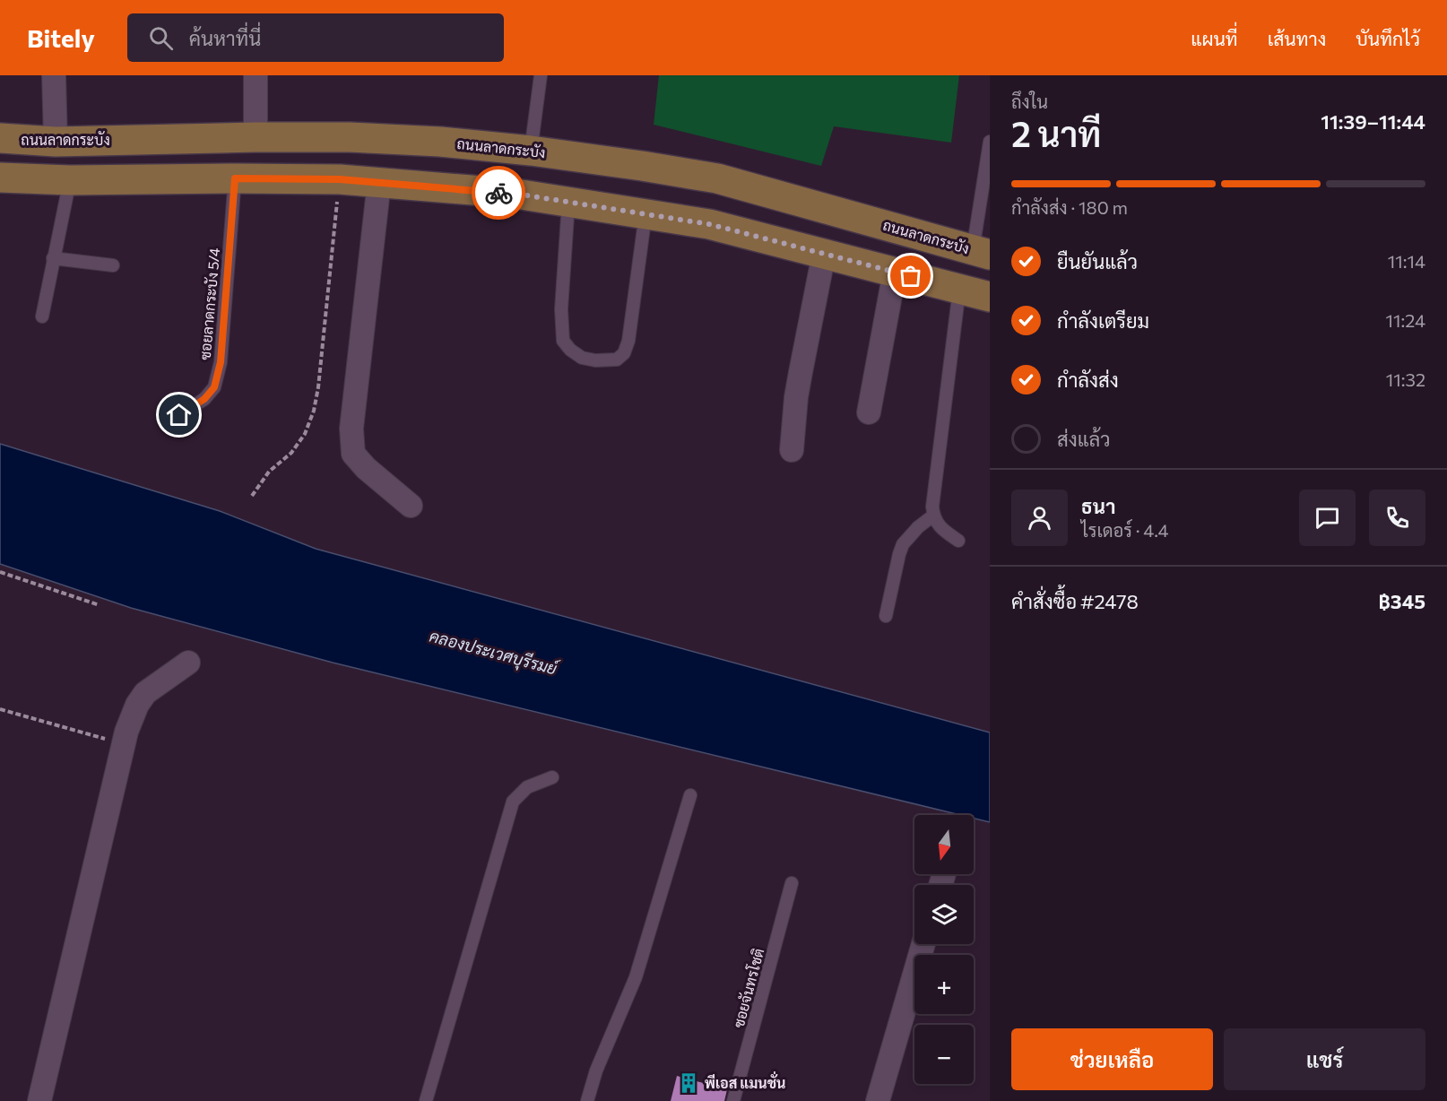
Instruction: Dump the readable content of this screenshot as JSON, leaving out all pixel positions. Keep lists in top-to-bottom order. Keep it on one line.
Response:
{"streets":{"main road":["ถนนลาดกระบัง"],"lane":["ซอยลาดกระบัง 5/4","ซอยจันทรโชติ"]},"water":["คลองประเวศบุรีรมย์"],"places":{"building":["พีเอส แมนชั่น"]},"north":"bottom","page":{"header":"Bitely","search":"ค้นหาที่นี่","nav":["แผนที่","เส้นทาง","บันทึกไว้"],"heading":["2 นาที","ถึงใน","11:39–11:44"],"panel":["ธนา","ไรเดอร์ · 4.4","คำสั่งซื้อ #2478","฿345"],"bar":"กำลังส่ง · 180 m","list":[["ยืนยันแล้ว","11:14"],["กำลังเตรียม","11:24"],["กำลังส่ง","11:32"],"ส่งแล้ว"],"map_buttons":["+","−"],"buttons":["ช่วยเหลือ","แชร์"]}}
